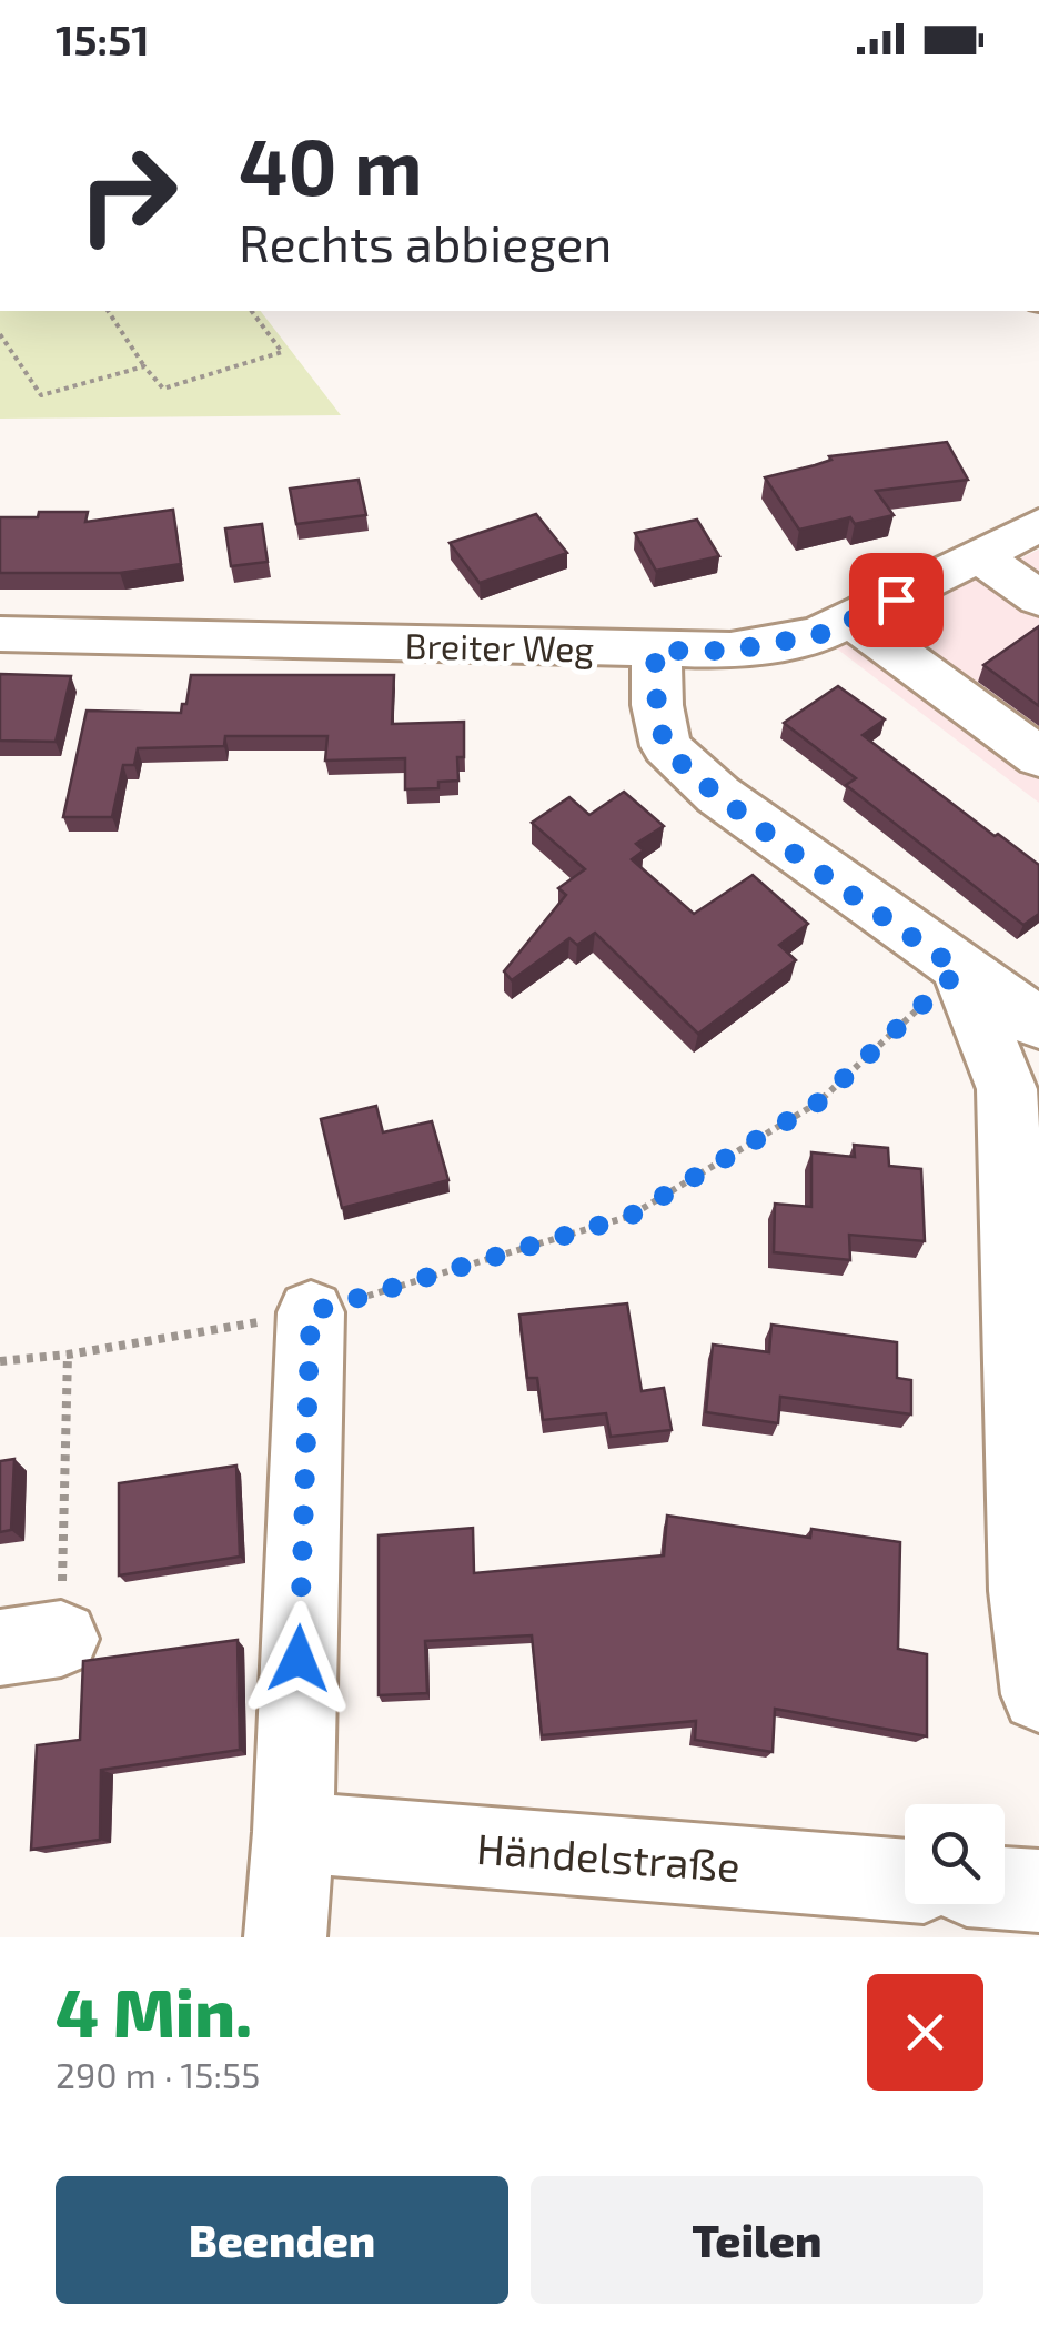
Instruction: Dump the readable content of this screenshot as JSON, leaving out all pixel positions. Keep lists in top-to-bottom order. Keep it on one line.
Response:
{"streets":{"street":["Breiter Weg","Händelstraße"]},"page":{"status":"15:51","turn":["40 m","Rechts abbiegen"],"heading":["4 Min.","290 m · 15:55"],"buttons":["Beenden","Teilen"]}}
